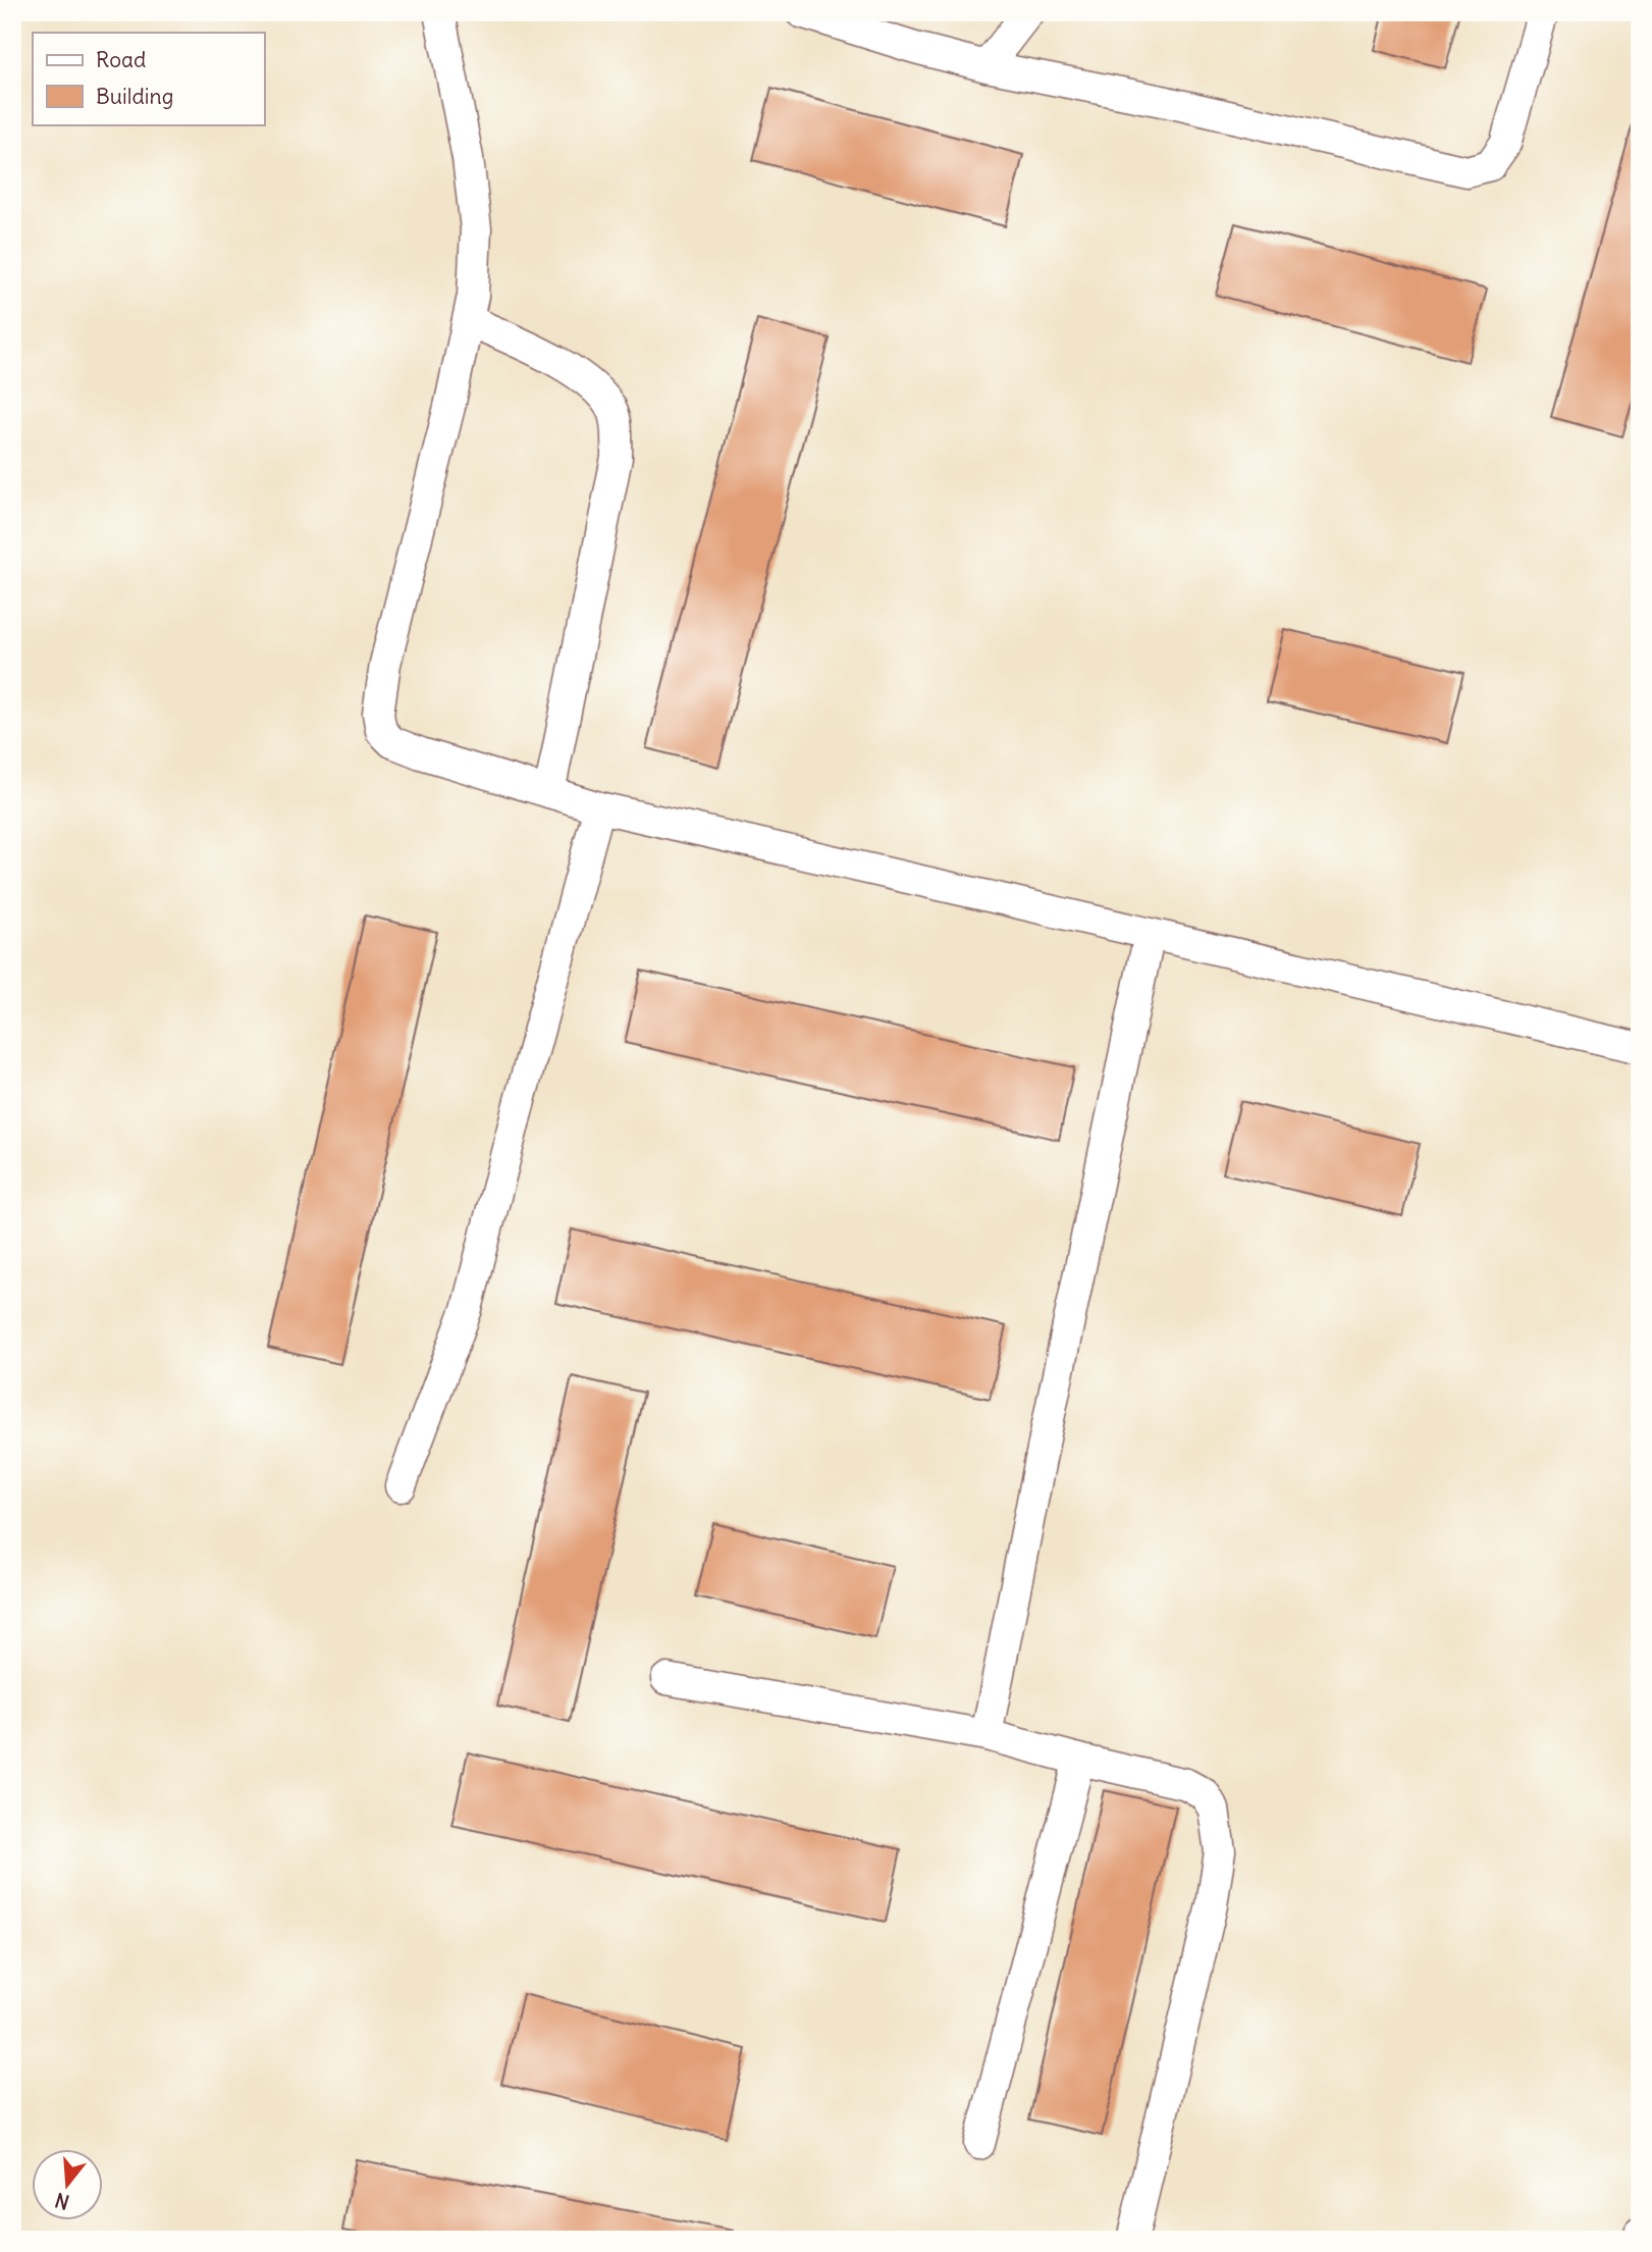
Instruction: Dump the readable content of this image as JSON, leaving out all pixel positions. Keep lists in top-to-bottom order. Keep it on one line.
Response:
{"legend":["Road","Building"],"north":"bottom"}
